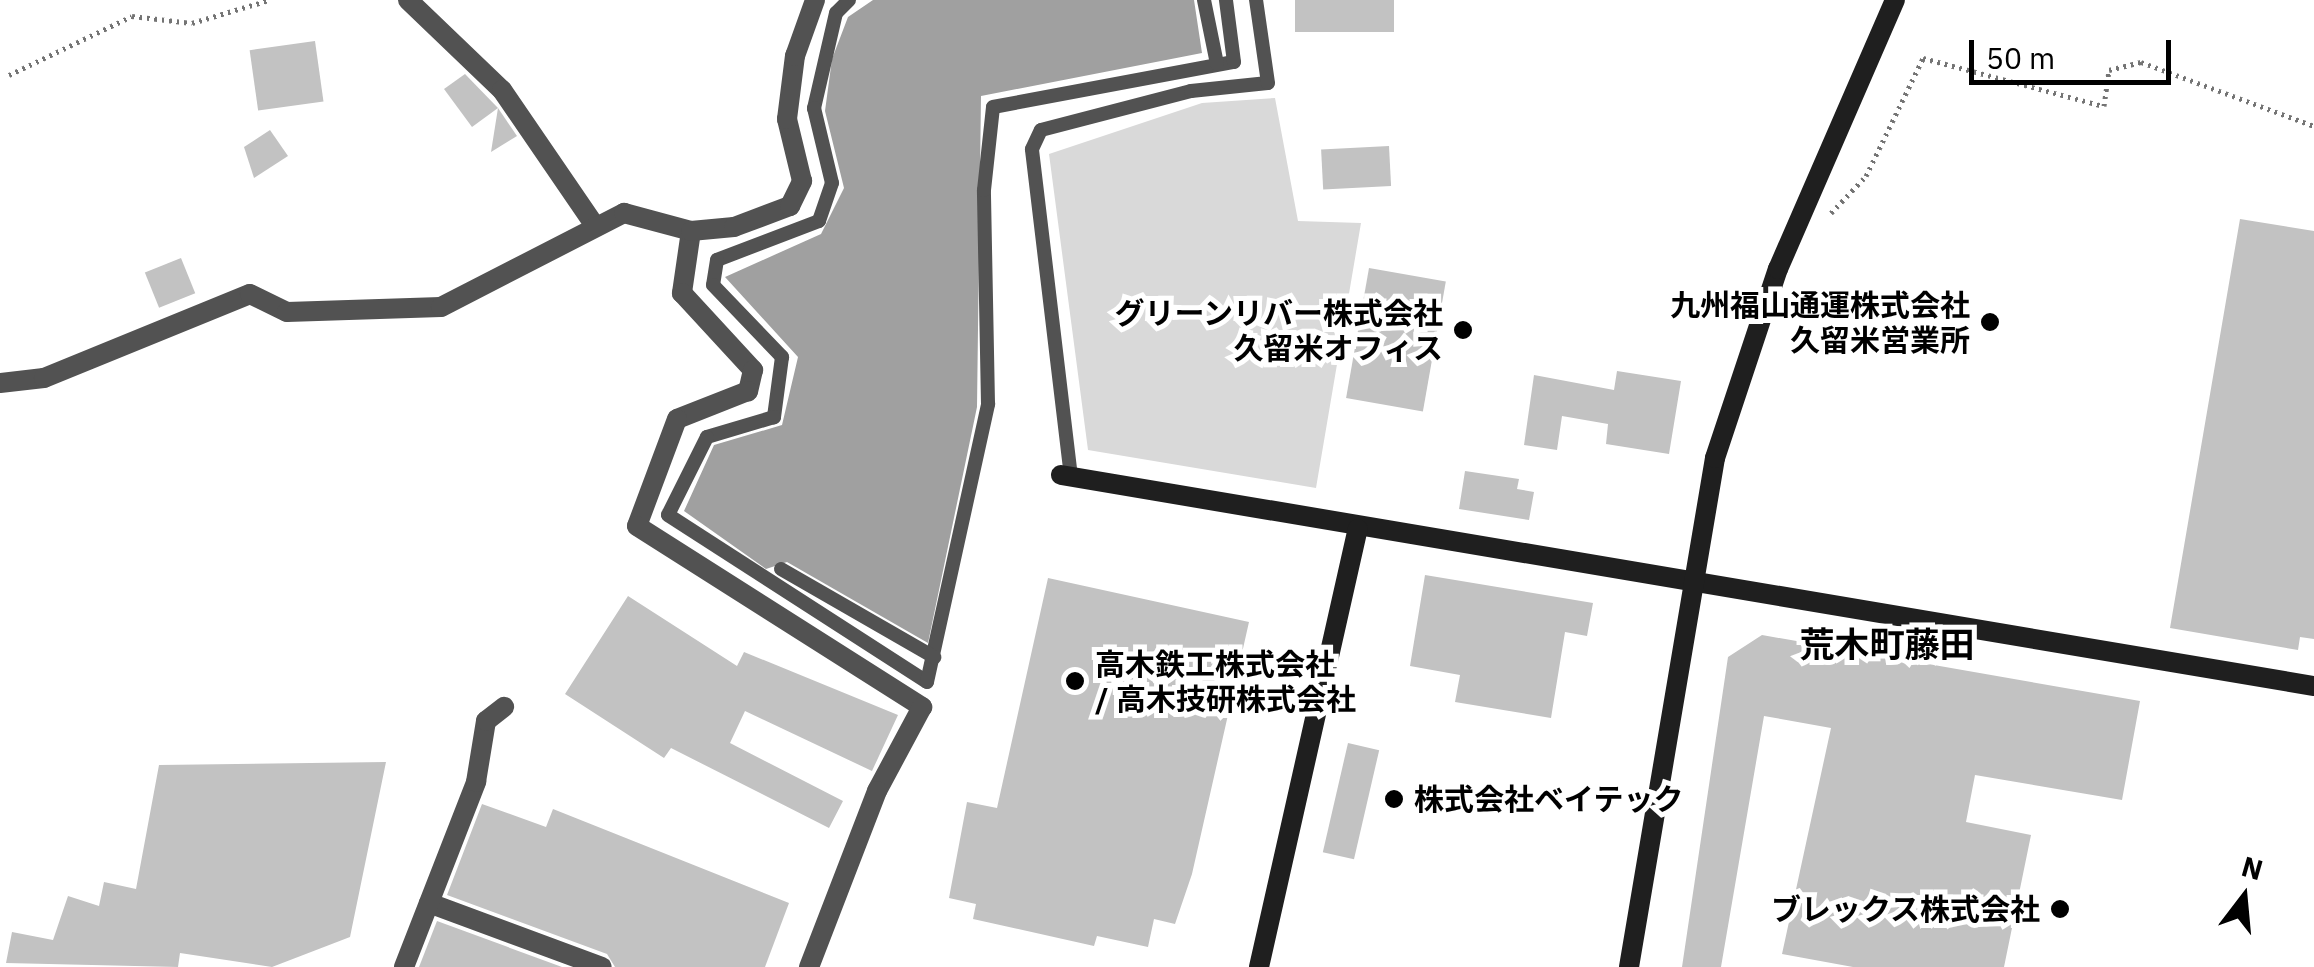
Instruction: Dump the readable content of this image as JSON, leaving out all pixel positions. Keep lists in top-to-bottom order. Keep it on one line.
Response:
{"districts":["荒木町藤田"],"places":["九州福山通運株式会社 久留米営業所","グリーンリバー株式会社 久留米オフィス","高木鉄工株式会社 / 高木技研株式会社","株式会社ベイテック","ブレックス株式会社"],"scale_bar":"50 m","north":"top"}
